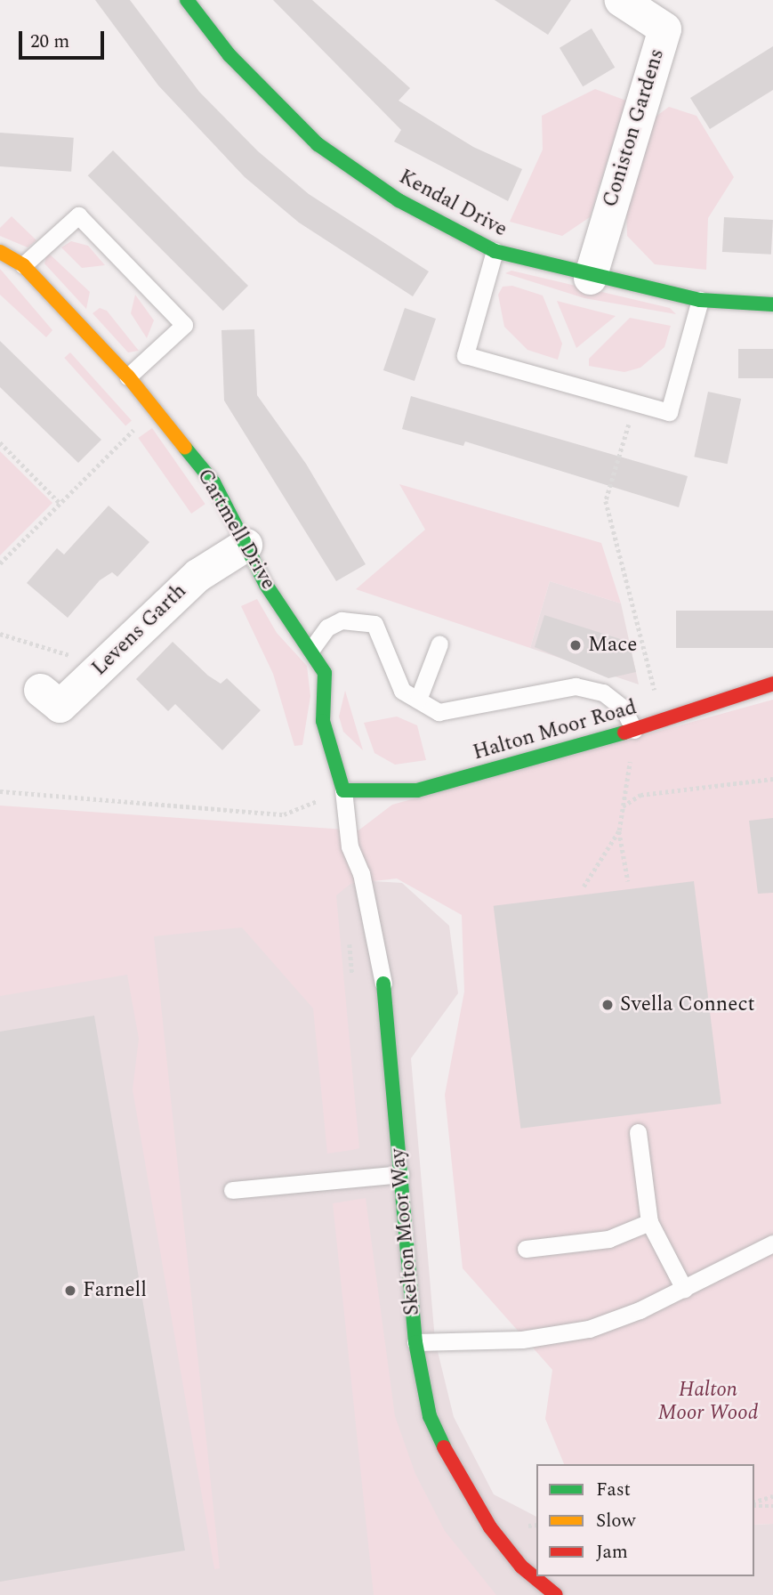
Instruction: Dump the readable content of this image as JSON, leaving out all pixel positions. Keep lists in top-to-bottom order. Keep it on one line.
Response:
{"streets":{"street":["Coniston Gardens","Kendal Drive","Cartmell Drive","Levens Garth","Halton Moor Road","Skelton Moor Way"]},"crossings":[["Coniston Gardens","Kendal Drive"],["Cartmell Drive","Levens Garth"],["Cartmell Drive","Halton Moor Road"],["Cartmell Drive","Skelton Moor Way"]],"parks":["Halton Moor Wood"],"places":["Mace","Svella Connect","Farnell"],"legend":["Fast","Slow","Jam"],"scale_bar":"20 m"}
